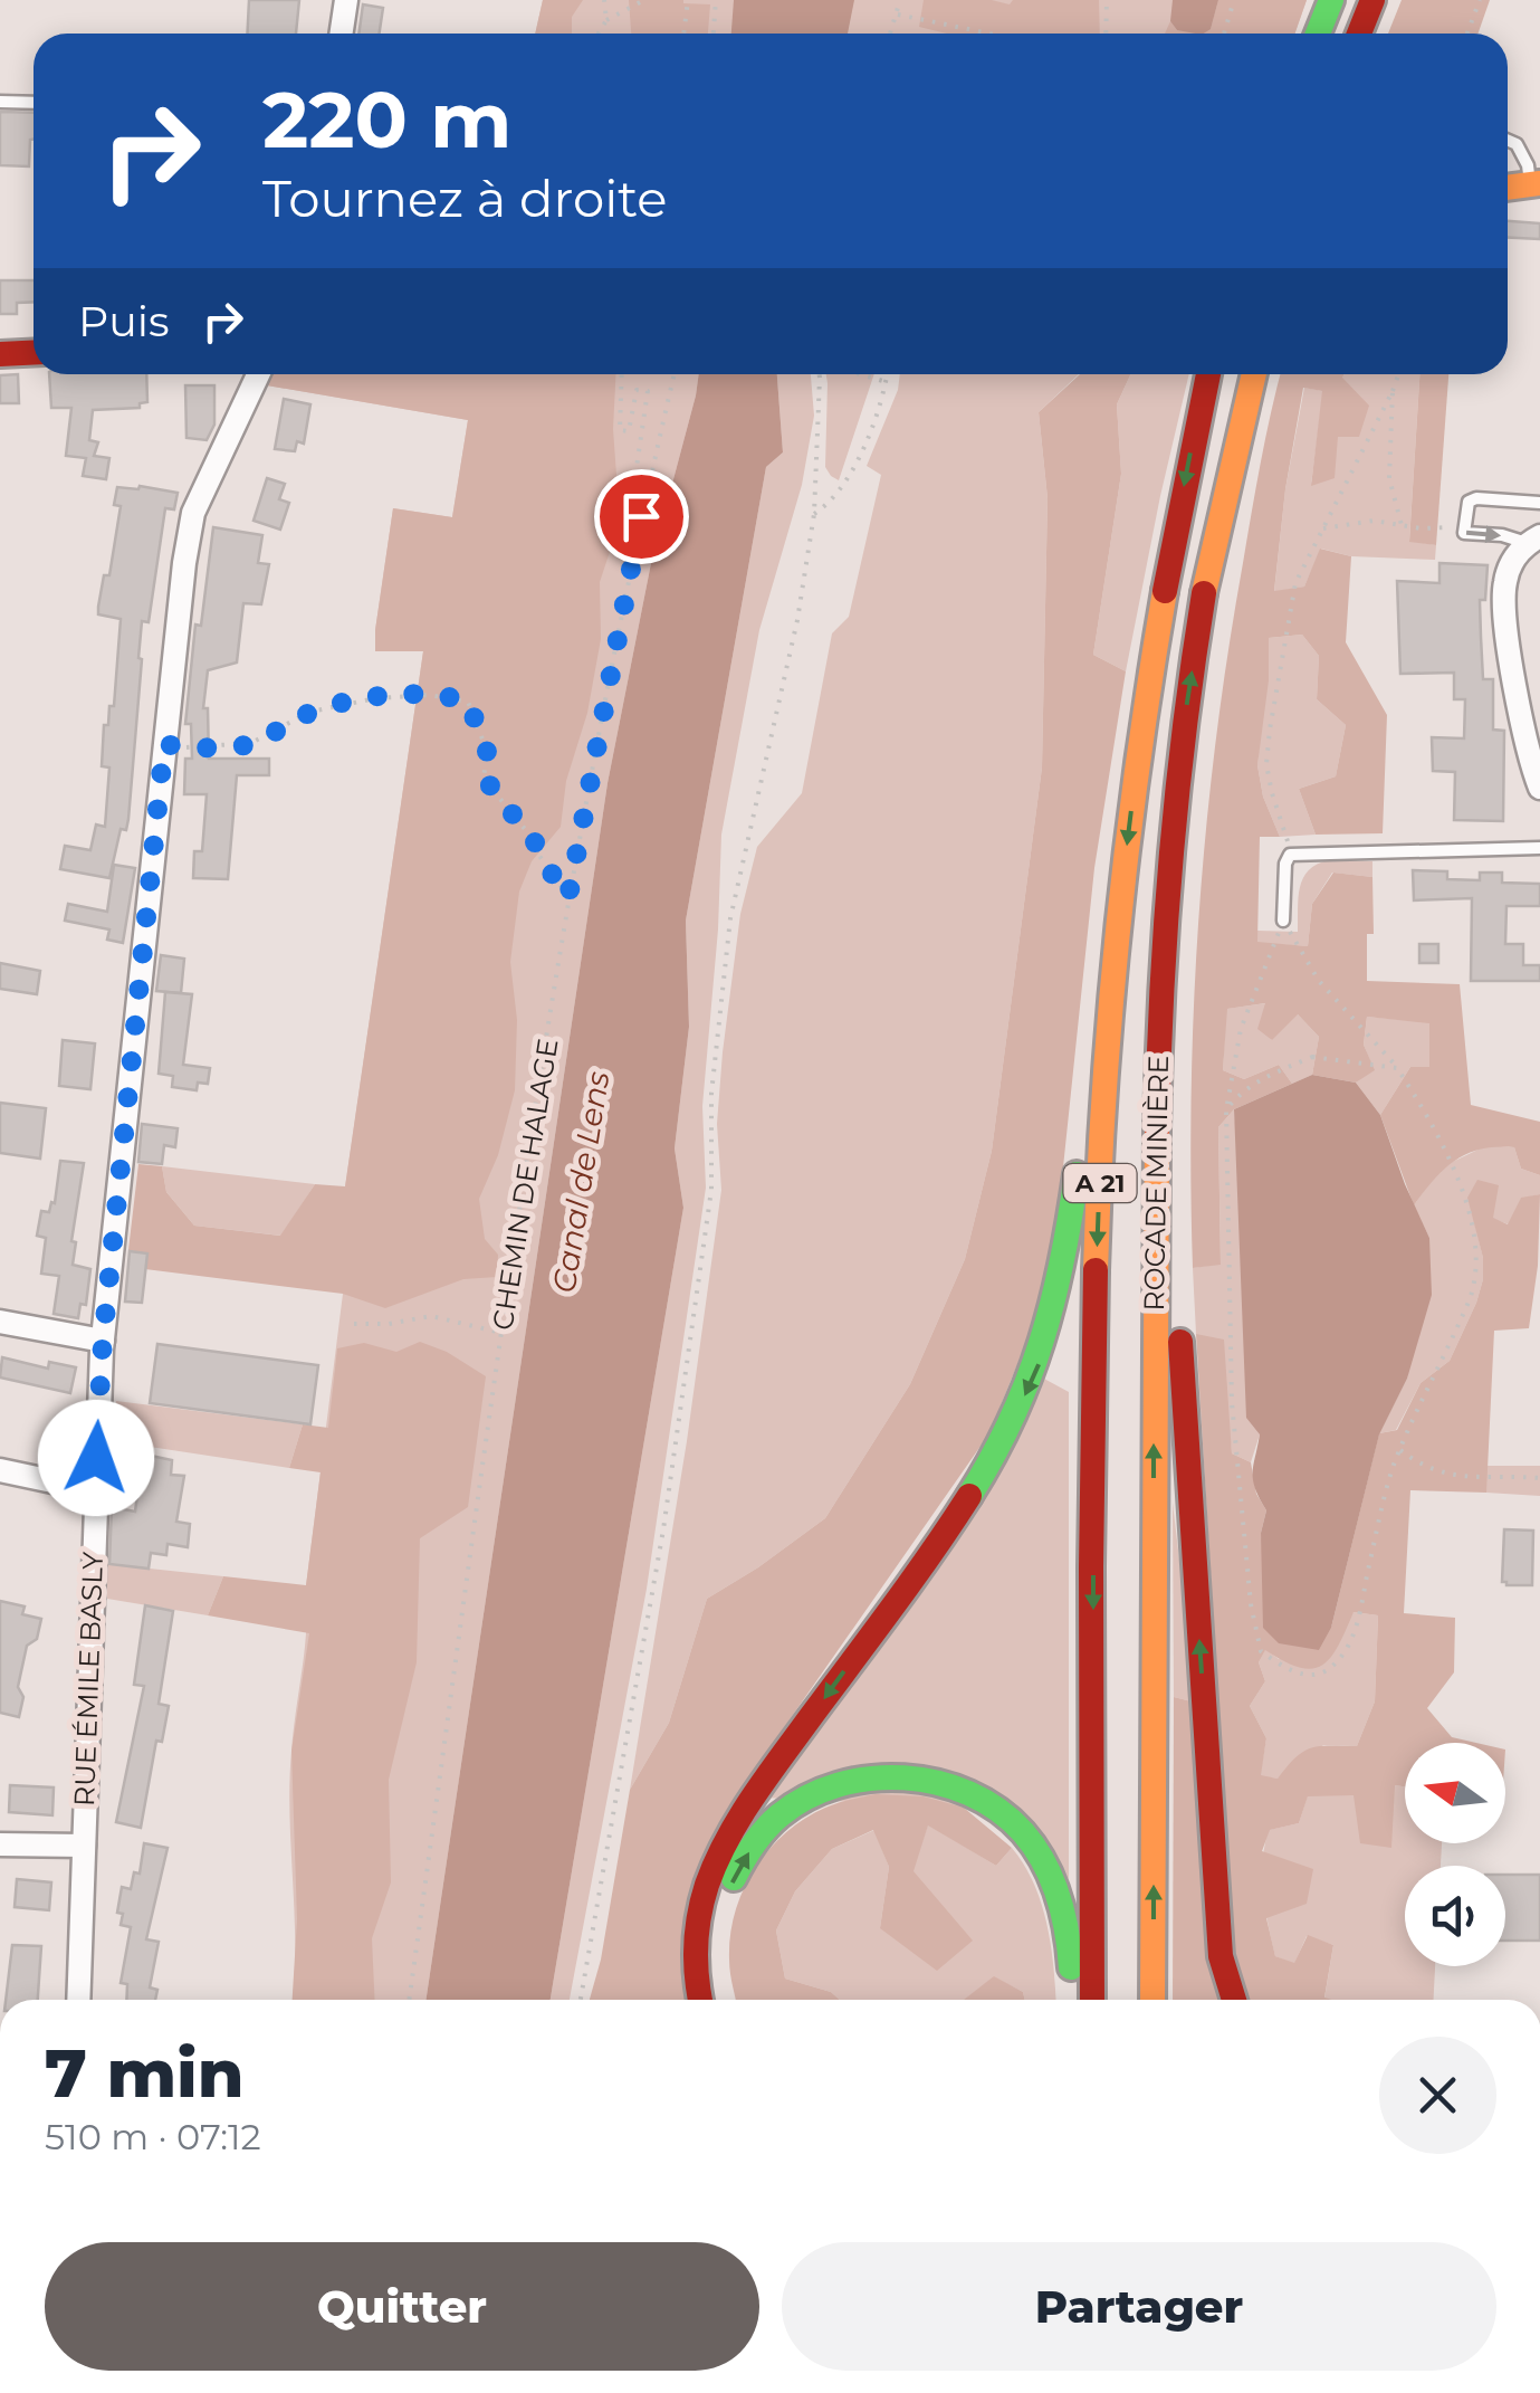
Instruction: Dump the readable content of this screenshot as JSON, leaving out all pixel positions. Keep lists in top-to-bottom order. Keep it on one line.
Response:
{"streets":{"main road":["A 21","ROCADE MINIÈRE"],"street":["RUE ÉMILE BASLY"],"path":["CHEMIN DE HALAGE"]},"water":["Canal de Lens"],"north":"left","page":{"turn":["220 m","Tournez à droite"],"then":"Puis","heading":["7 min","510 m · 07:12"],"buttons":["Quitter","Partager"]}}
